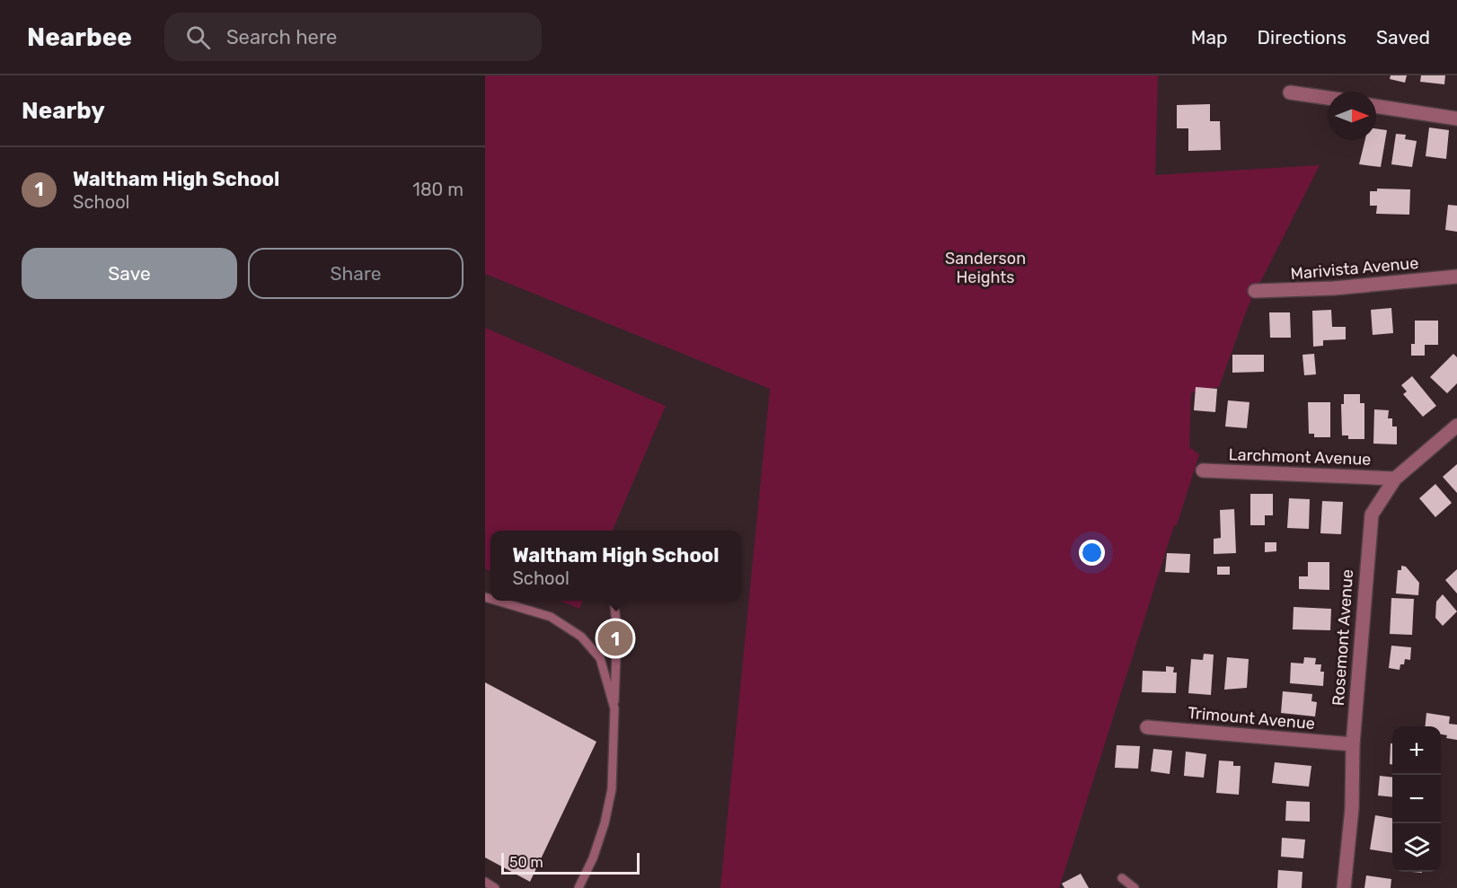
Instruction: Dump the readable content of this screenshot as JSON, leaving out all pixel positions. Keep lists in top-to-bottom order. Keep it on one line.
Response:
{"streets":{"street":["Marivista Avenue","Larchmont Avenue","Rosemont Avenue","Trimount Avenue"]},"crossings":[["Larchmont Avenue","Rosemont Avenue"],["Rosemont Avenue","Trimount Avenue"]],"parks":["Sanderson Heights"],"scale_bar":"50 m","north":"right","page":{"header":"Nearbee","search":"Search here","nav":["Map","Directions","Saved"],"heading":"Nearby","list":[{"mark":"1","name":"Waltham High School","note":"School","value":"180 m"}],"buttons":["Save","Share"],"popup":["Waltham High School","School"],"pins":"1","map_buttons":["+","−"],"scale":"50 m"}}
